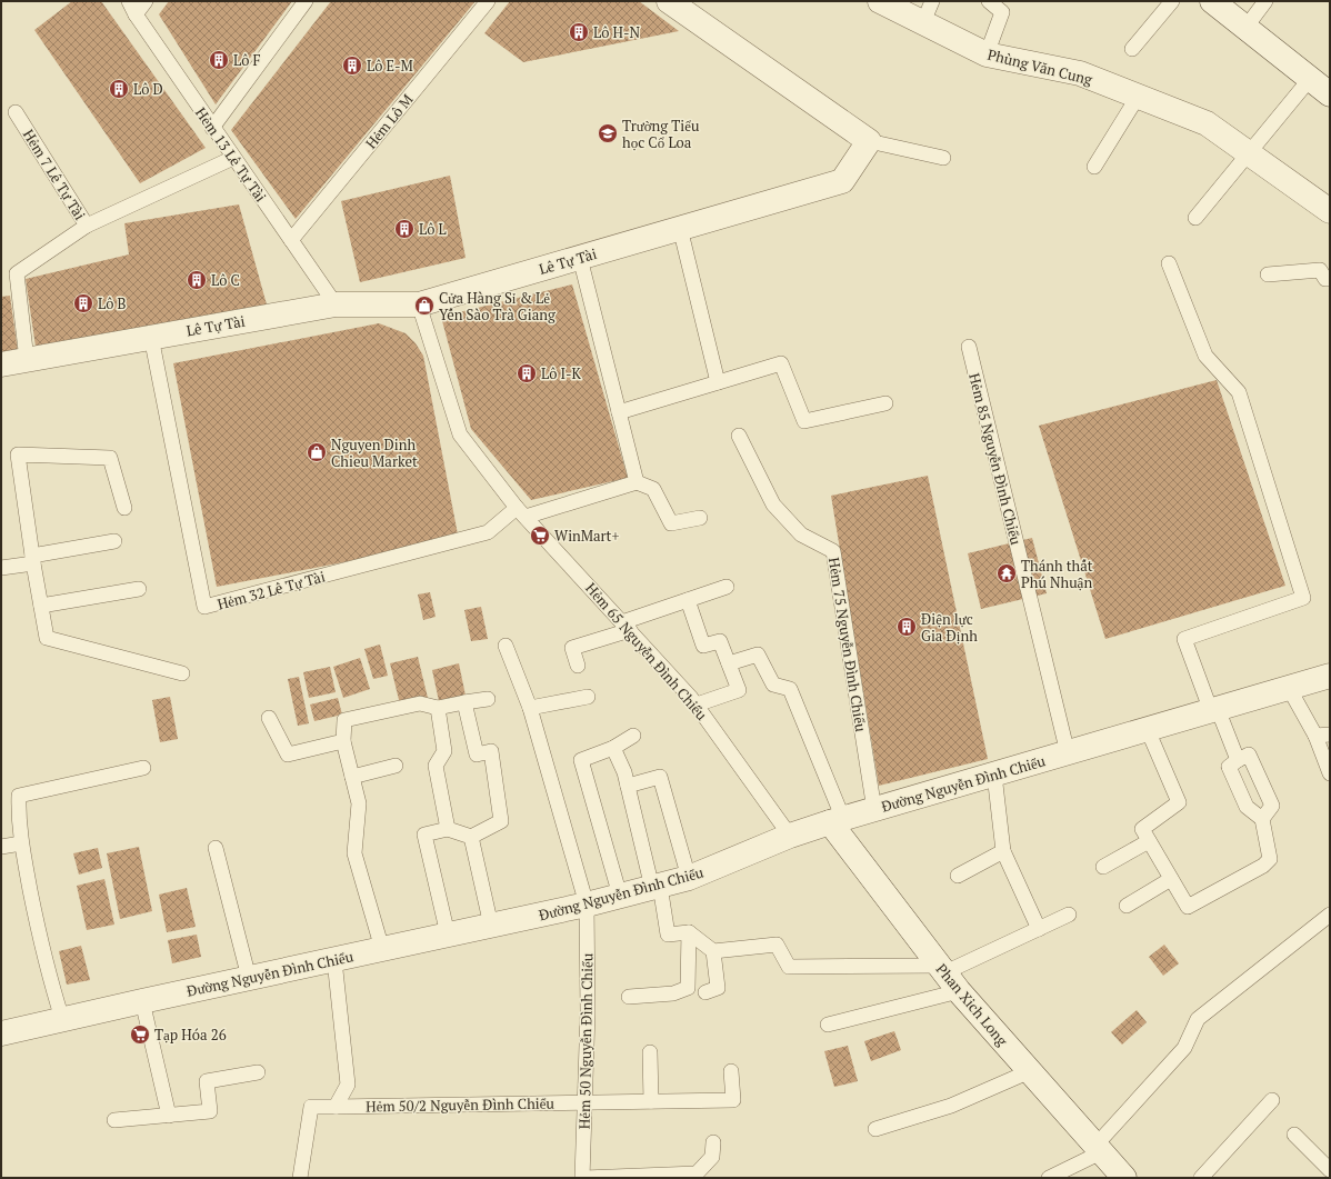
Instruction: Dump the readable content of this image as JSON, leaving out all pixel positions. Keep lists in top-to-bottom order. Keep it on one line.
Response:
{"streets":{"street":["Phùng Văn Cung","Lê Tự Tài","Đường Nguyễn Đình Chiểu","Phan Xich Long"],"lane":["Hẻm Lô M","Hẻm 13 Lê Tự Tài","Hẻm 7 Lê Tự Tài","Hẻm 85 Nguyễn Đình Chiểu","Hẻm 32 Lê Tự Tài","Hẻm 75 Nguyễn Đình Chiểu","Hẻm 65 Nguyễn Đình Chiểu","Hẻm 50 Nguyễn Đình Chiểu","Hẻm 50/2 Nguyễn Đình Chiểu"]},"crossings":[["Hẻm Lô M","Hẻm 13 Lê Tự Tài"],["Hẻm 13 Lê Tự Tài","Lê Tự Tài"],["Hẻm 7 Lê Tự Tài","Lê Tự Tài"],["Lê Tự Tài","Hẻm 32 Lê Tự Tài"],["Lê Tự Tài","Hẻm 65 Nguyễn Đình Chiểu"],["Hẻm 85 Nguyễn Đình Chiểu","Đường Nguyễn Đình Chiểu"],["Hẻm 32 Lê Tự Tài","Hẻm 65 Nguyễn Đình Chiểu"],["Hẻm 75 Nguyễn Đình Chiểu","Đường Nguyễn Đình Chiểu"],["Hẻm 65 Nguyễn Đình Chiểu","Đường Nguyễn Đình Chiểu"],["Đường Nguyễn Đình Chiểu","Phan Xich Long"],["Đường Nguyễn Đình Chiểu","Hẻm 50 Nguyễn Đình Chiểu"],["Hẻm 50 Nguyễn Đình Chiểu","Hẻm 50/2 Nguyễn Đình Chiểu"]],"places":{"building":["Lô H-N","Lô F","Lô E-M","Lô D","Lô L","Lô C","Lô B","Lô I-K","Điện lực Gia Định"],"school or university":["Trường Tiểu học Cổ Loa"],"shop":["Cửa Hàng Sỉ & Lẻ Yến Sào Trà Giang","Nguyen Dinh Chieu Market"],"supermarket":["WinMart+","Tạp Hóa 26"],"temple":["Thánh thất Phú Nhuận"]}}
